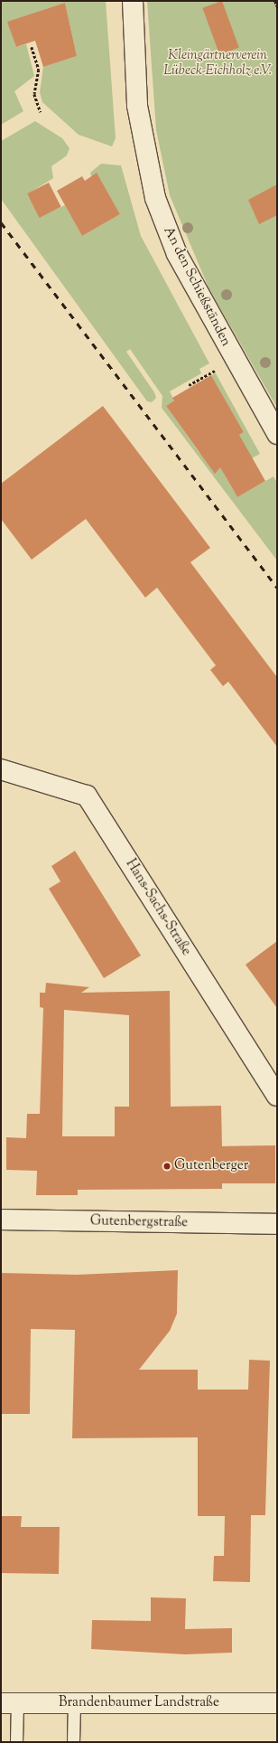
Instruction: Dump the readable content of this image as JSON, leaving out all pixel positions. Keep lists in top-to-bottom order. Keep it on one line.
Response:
{"streets":{"street":["An den Schießständen","Hans-Sachs-Straße","Gutenbergstraße","Brandenbaumer Landstraße"]},"parks":["Kleingärtnerverein Lübeck-Eichholz e.V."],"places":["Gutenberger"]}
